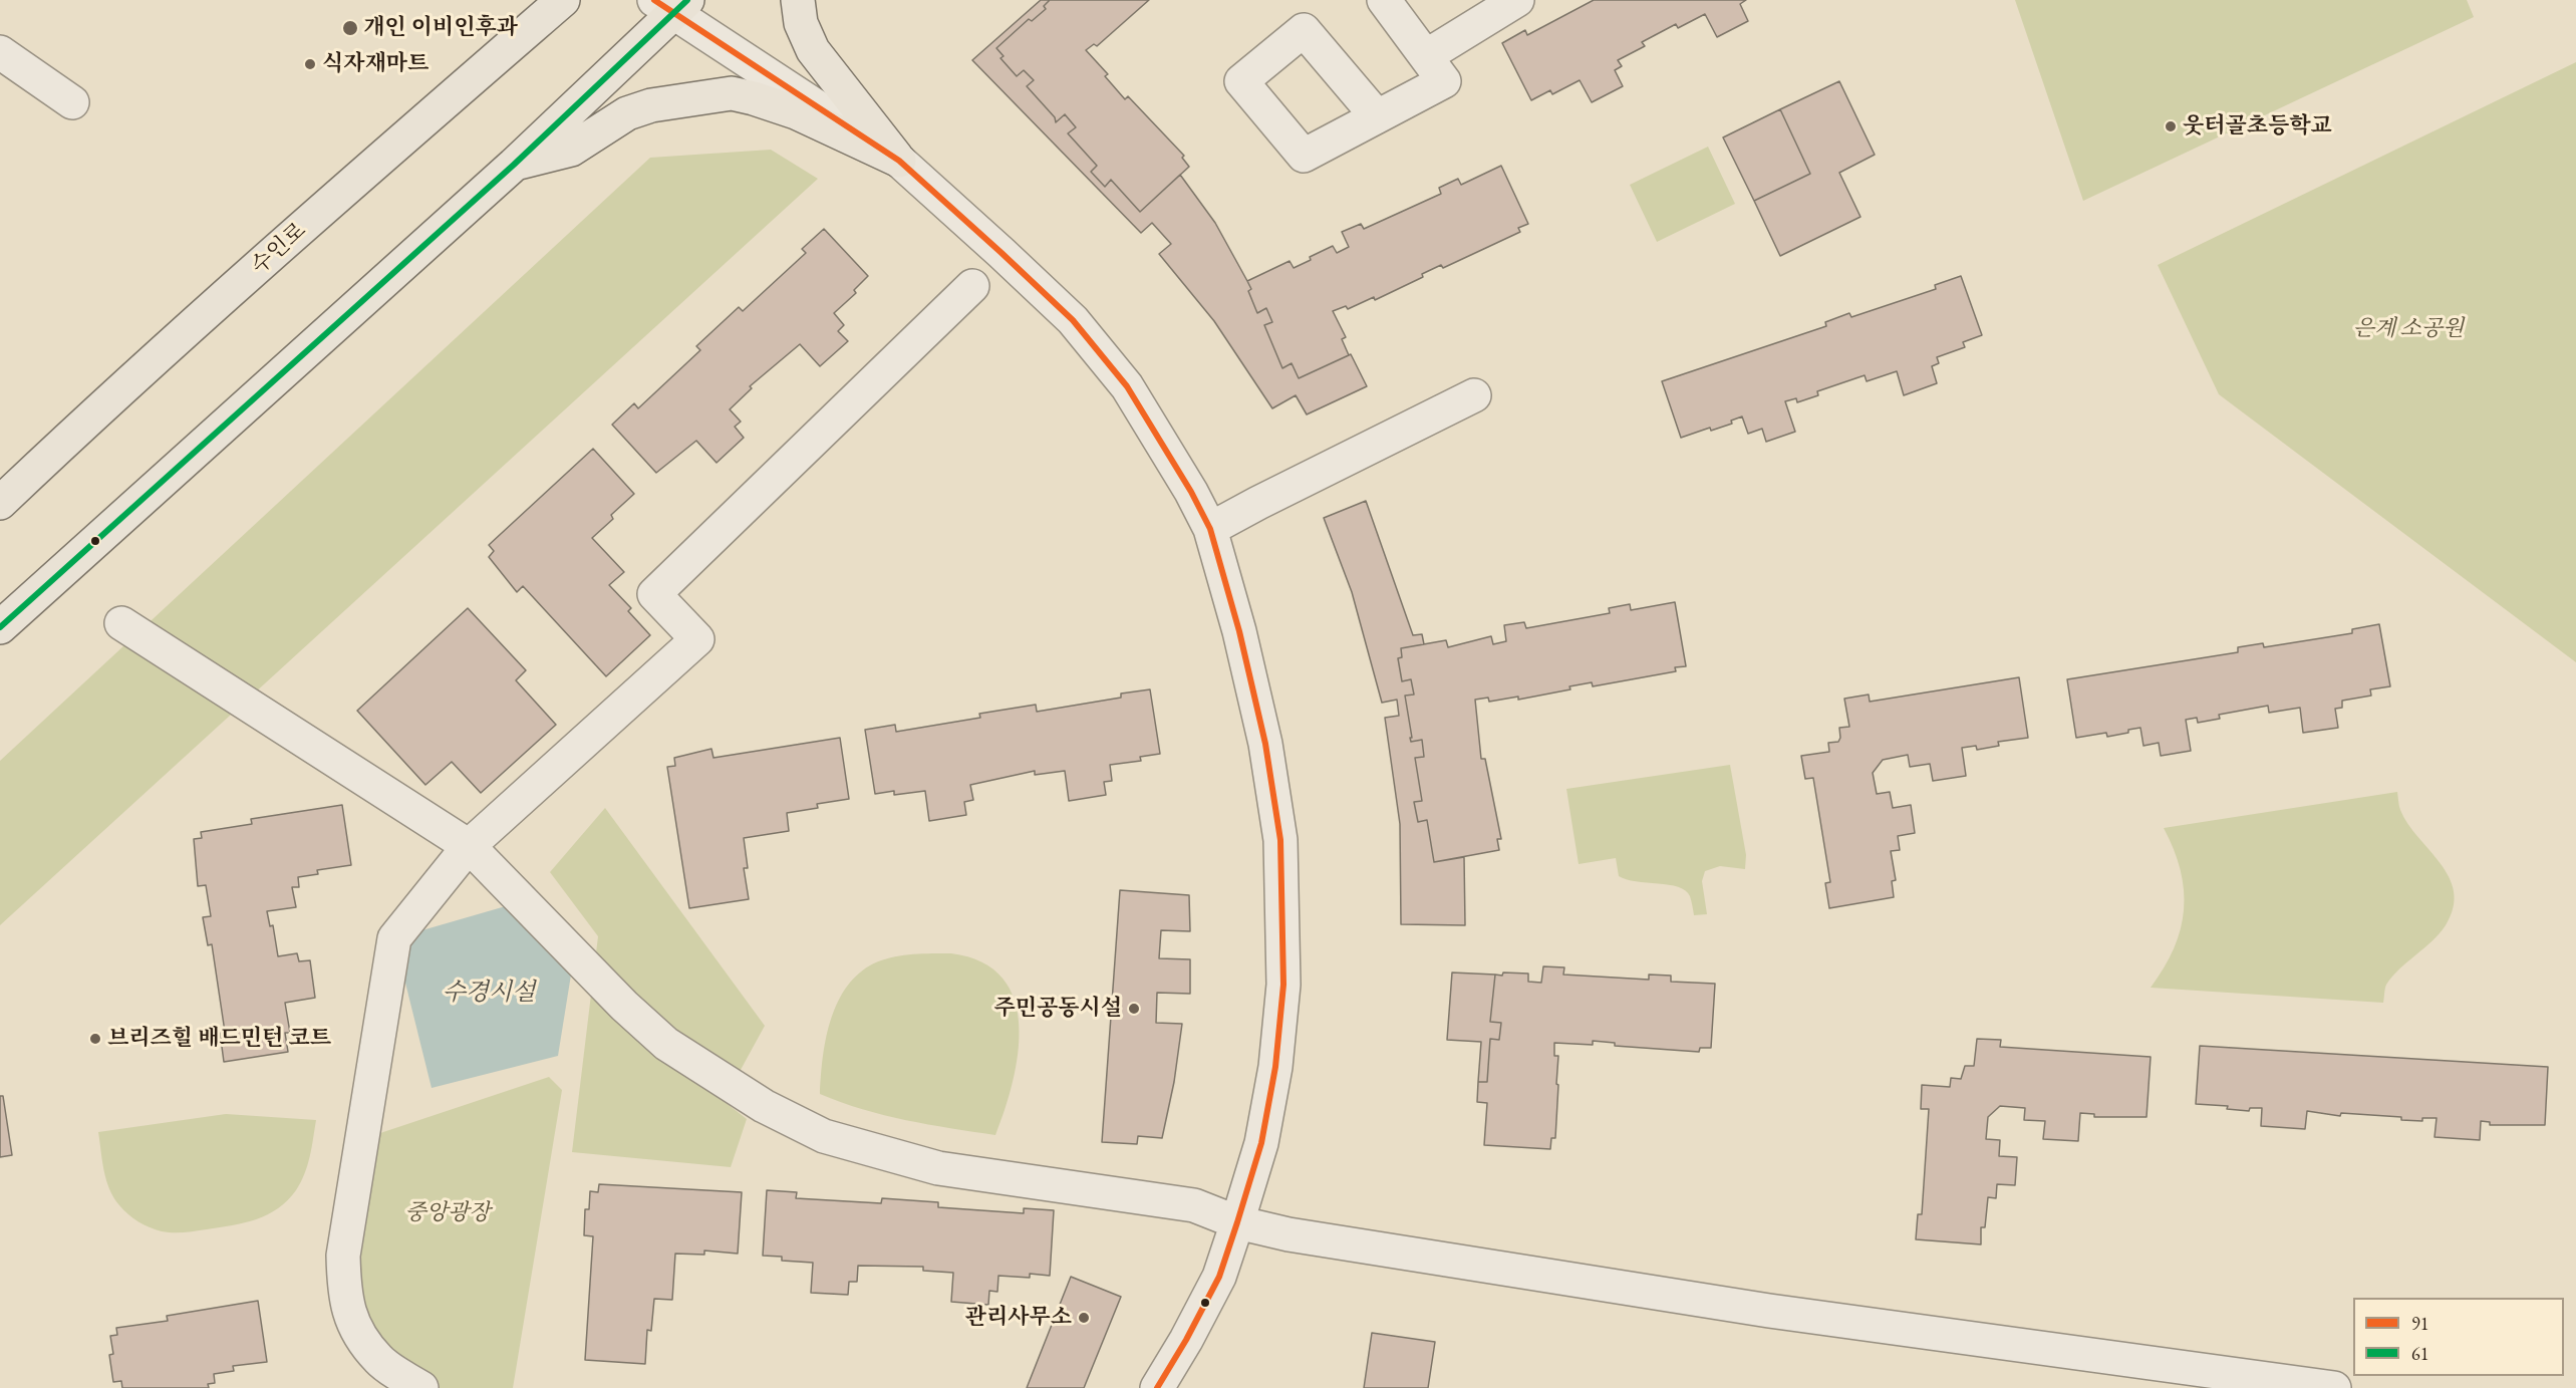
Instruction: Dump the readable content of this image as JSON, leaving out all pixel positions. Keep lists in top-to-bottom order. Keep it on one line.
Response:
{"streets":{"main road":["수인로"]},"water":["수경시설"],"parks":["은계 소공원","중앙광장"],"places":["개인 이비인후과","식자재마트","웃터골초등학교","주민공동시설","브리즈힐 배드민턴 코트","관리사무소"],"lines":["transit line 91","transit line 61"],"legend":["91","61"]}
